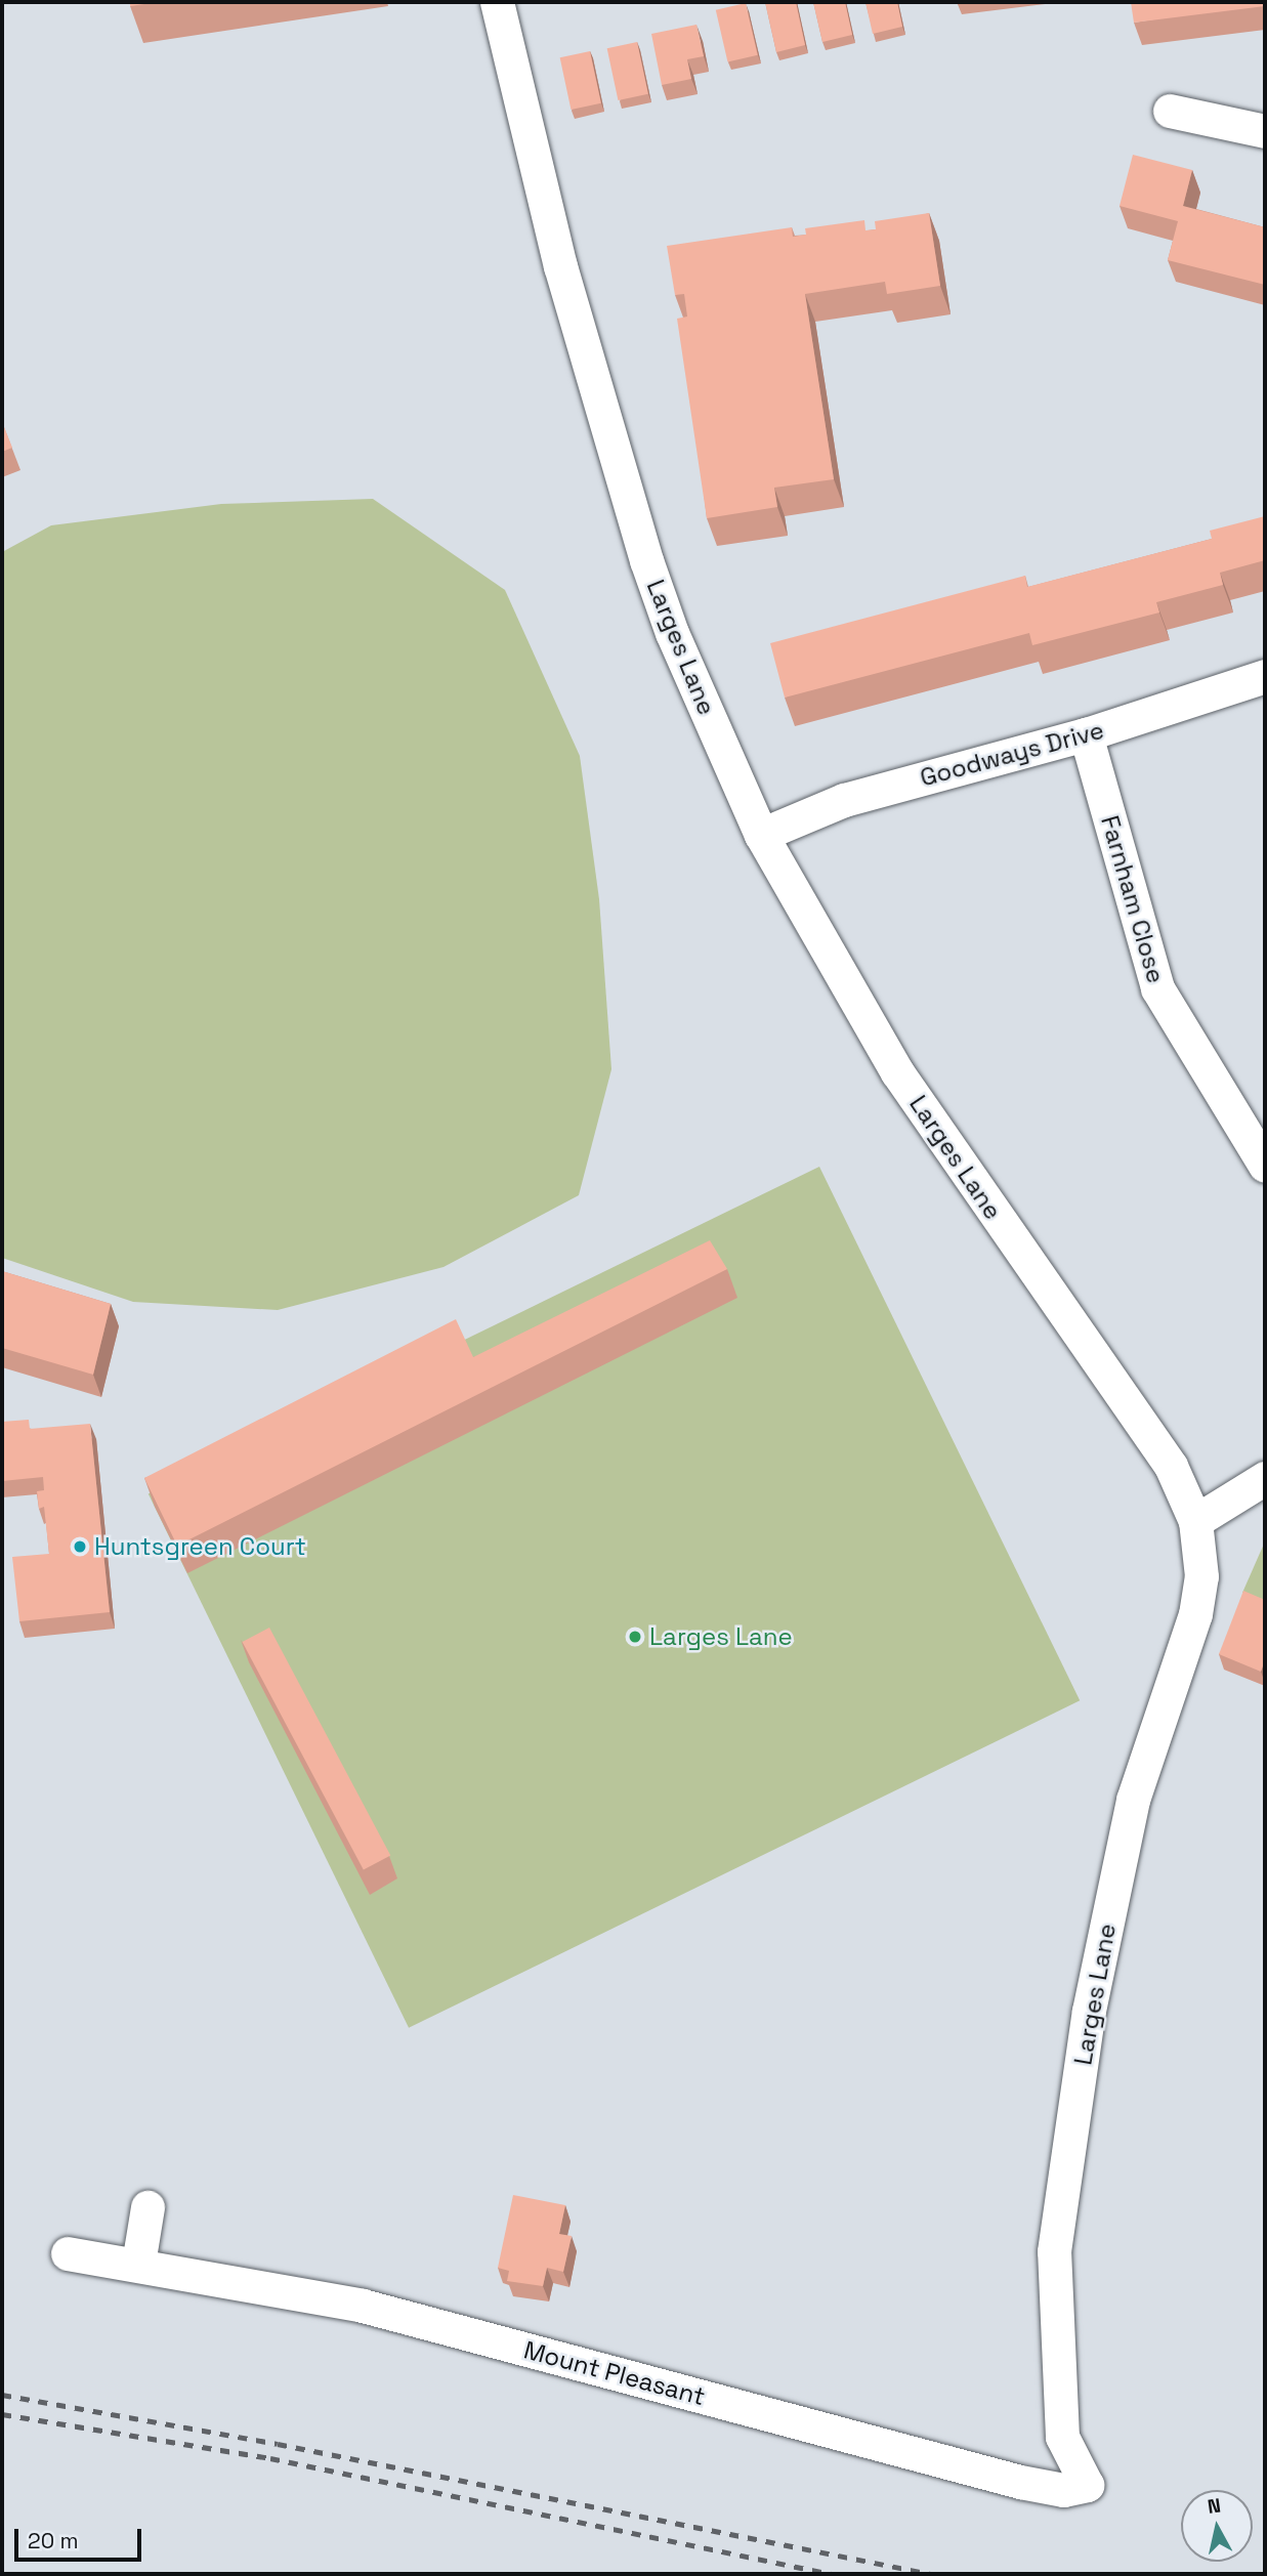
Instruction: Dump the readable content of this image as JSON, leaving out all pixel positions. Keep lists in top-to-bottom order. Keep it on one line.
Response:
{"streets":{"street":["Larges Lane","Goodways Drive","Farnham Close","Mount Pleasant"]},"crossings":[["Larges Lane","Goodways Drive"],["Larges Lane","Mount Pleasant"],["Goodways Drive","Farnham Close"]],"places":["Huntsgreen Court","Larges Lane"],"scale_bar":"20 m","north":"top"}
